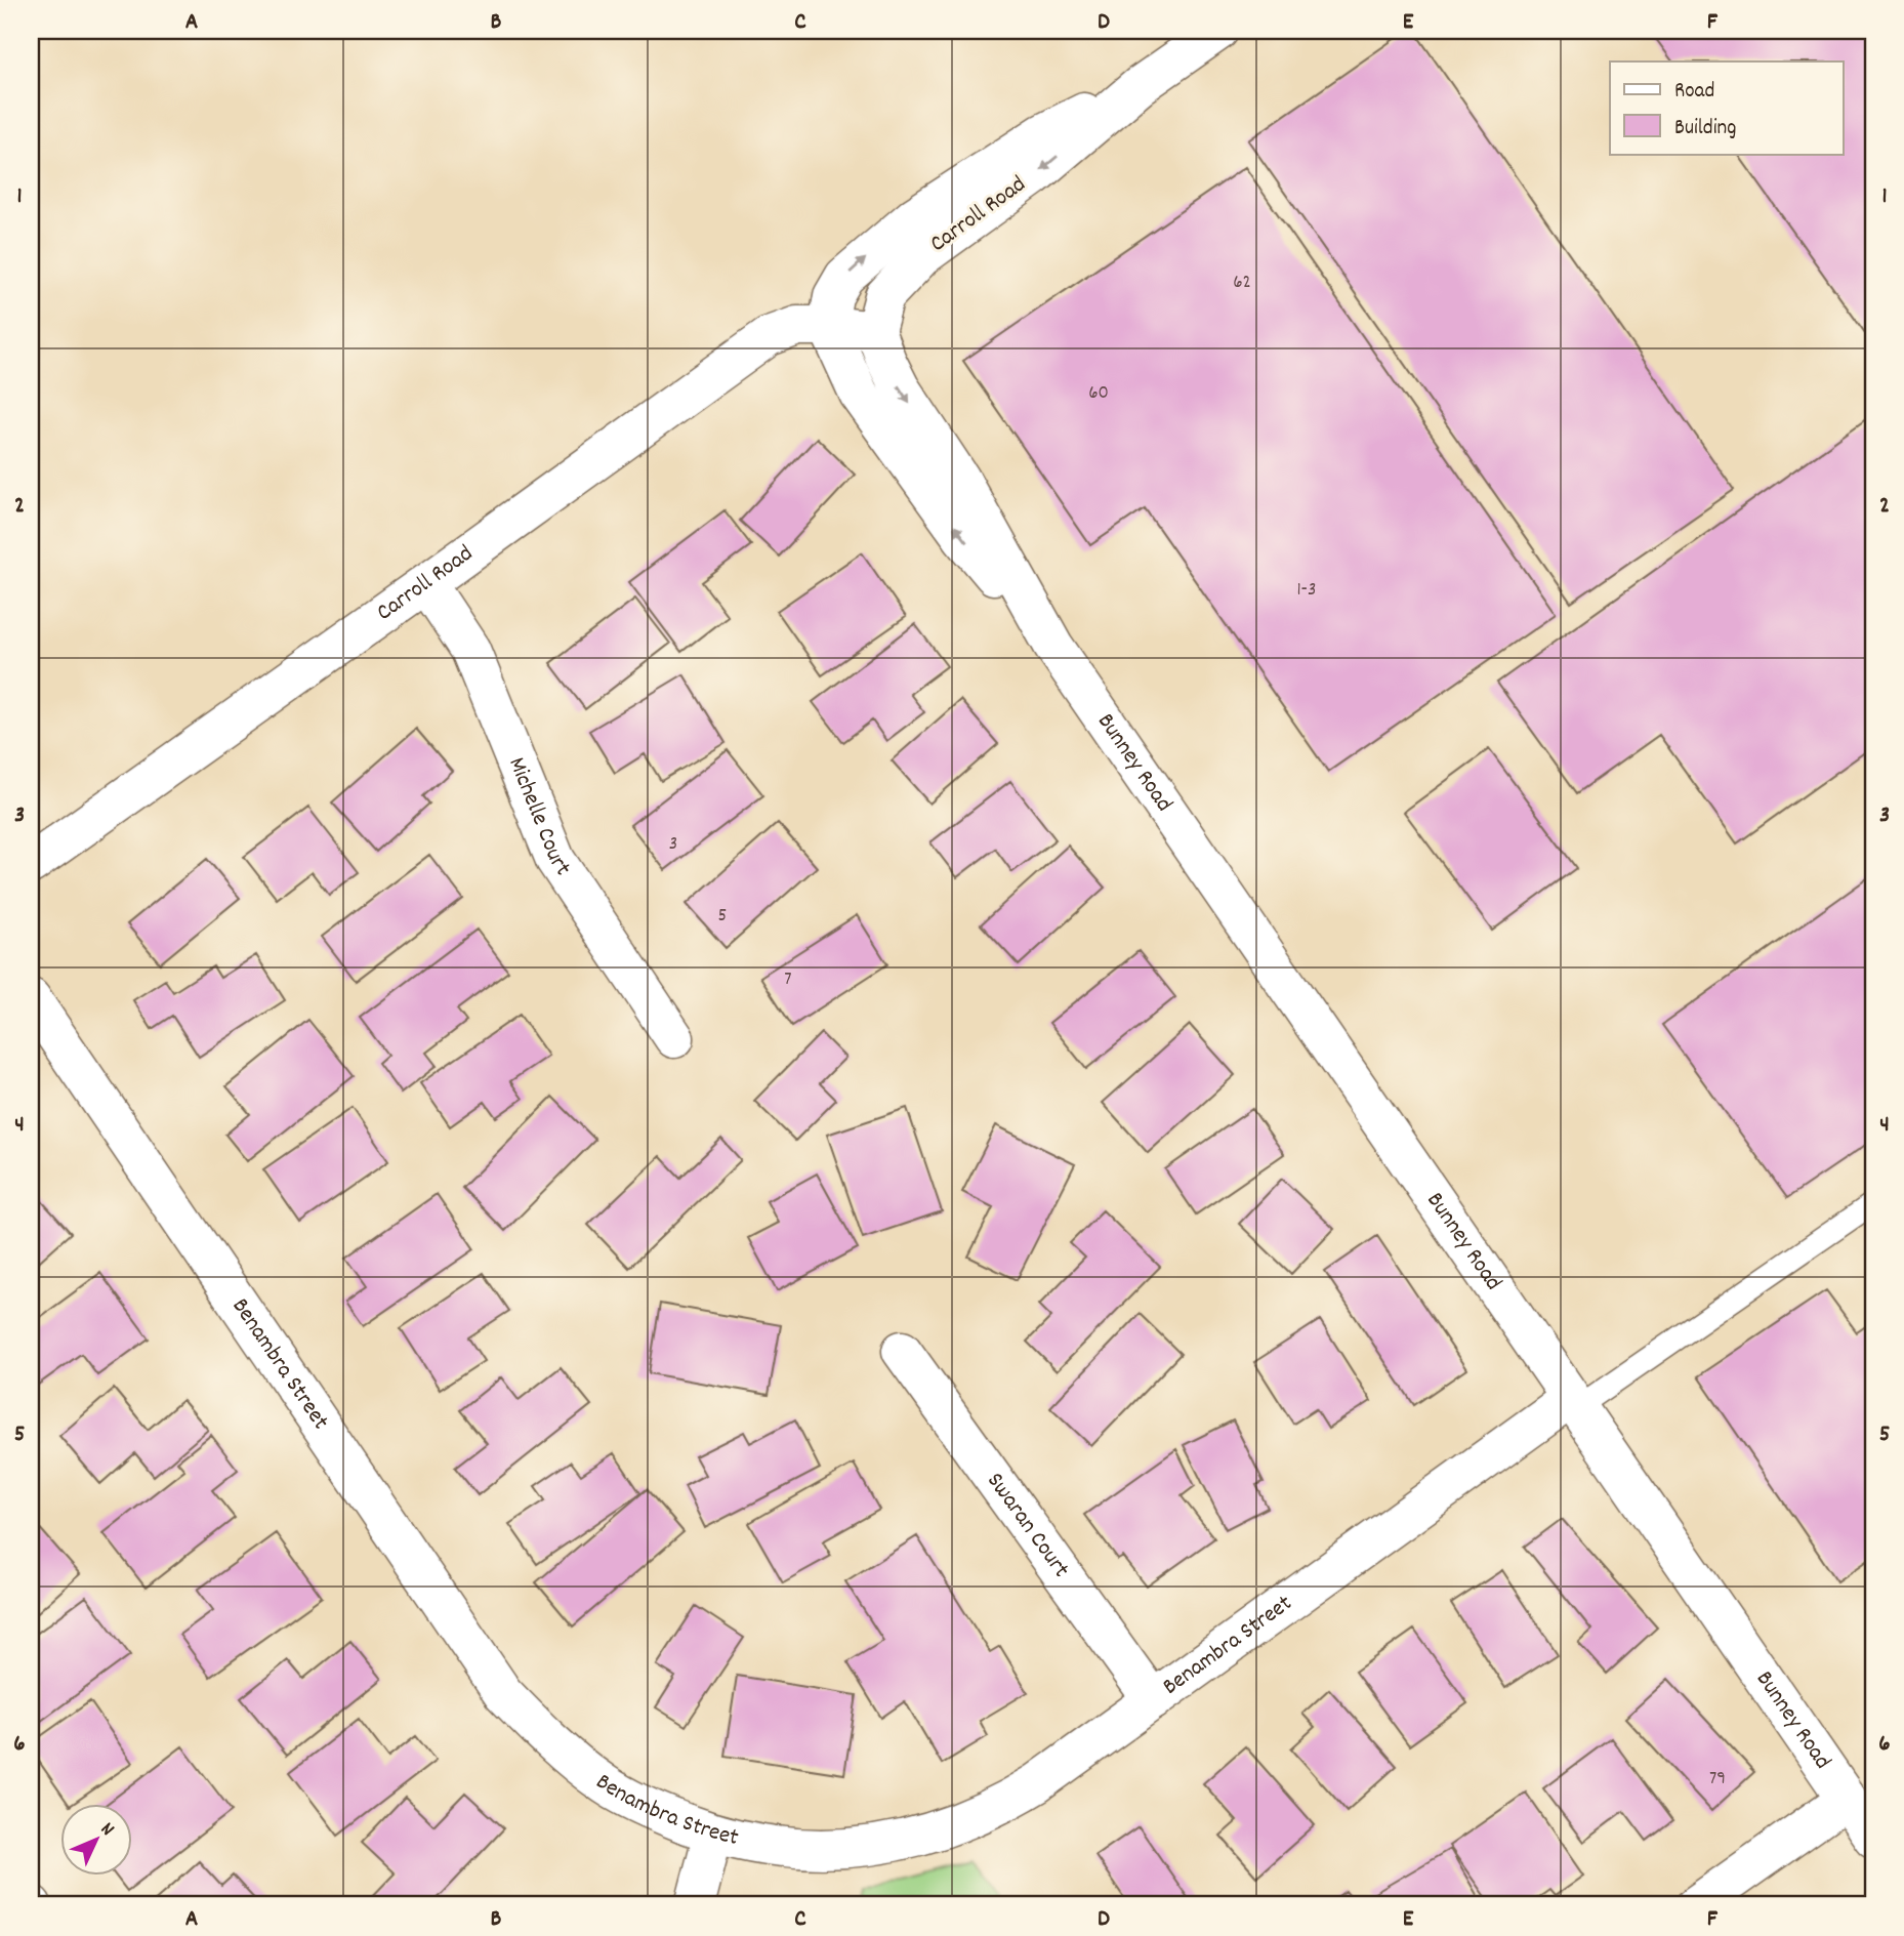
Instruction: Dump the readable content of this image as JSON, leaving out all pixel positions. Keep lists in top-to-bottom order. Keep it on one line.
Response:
{"streets":{"street":["Carroll Road","Bunney Road","Michelle Court","Benambra Street","Swaran Court"]},"crossings":[["Carroll Road","Bunney Road"],["Carroll Road","Michelle Court"],["Bunney Road","Benambra Street"],["Benambra Street","Swaran Court"]],"house_numbers":["62","60","1-3","3","5","7","79"],"legend":["Road","Building"],"north":"top right","grid":{"columns":["A","B","C","D","E","F"],"rows":["1","2","3","4","5","6"]}}
